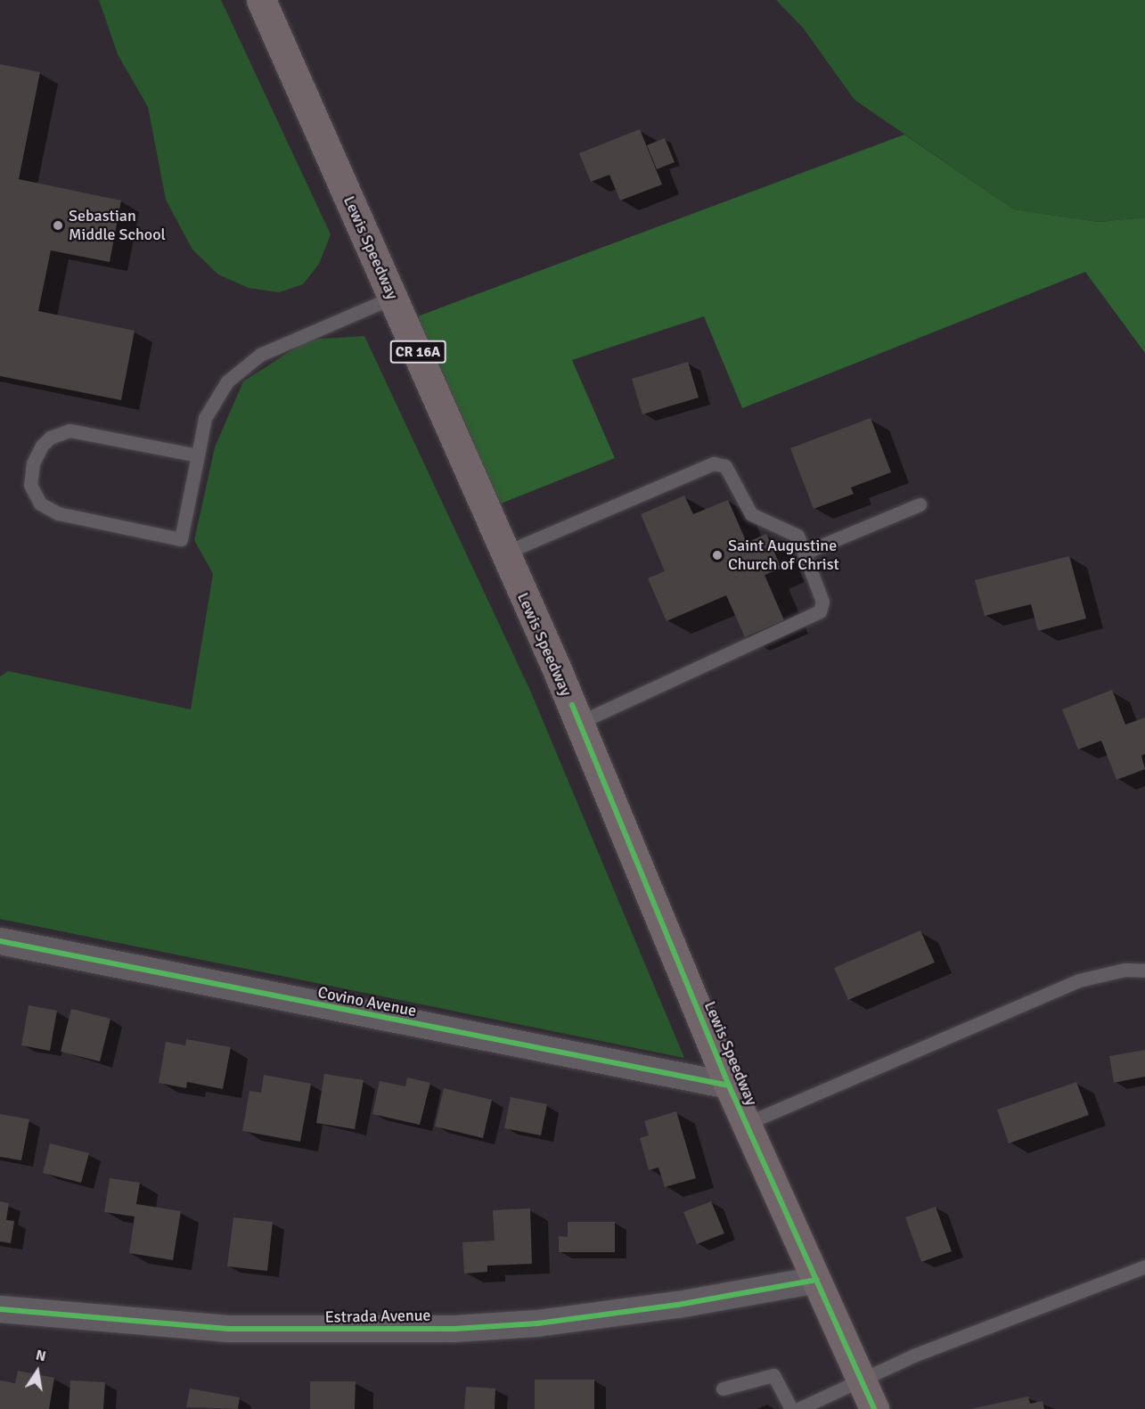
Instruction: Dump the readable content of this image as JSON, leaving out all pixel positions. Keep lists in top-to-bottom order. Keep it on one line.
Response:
{"streets":{"main road":["Lewis Speedway","CR 16A"],"street":["Covino Avenue","Estrada Avenue"]},"crossings":[["Lewis Speedway","Covino Avenue"],["Lewis Speedway","Estrada Avenue"]],"places":["Sebastian Middle School","Saint Augustine Church of Christ"],"north":"top"}
